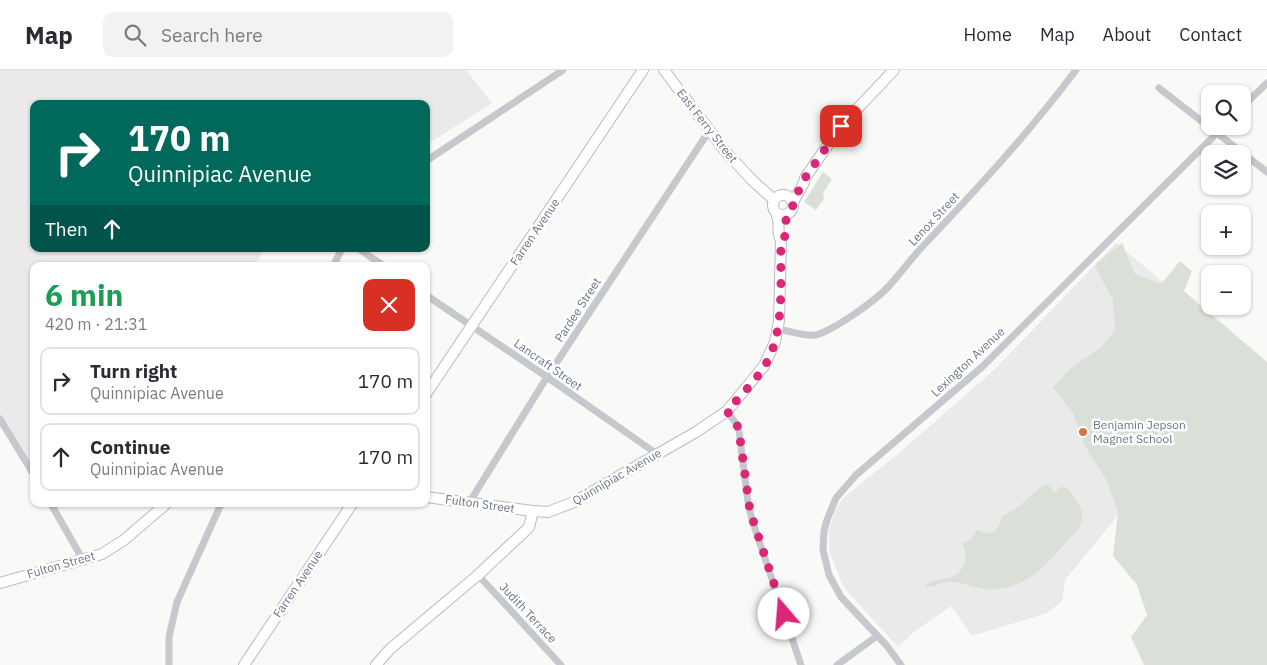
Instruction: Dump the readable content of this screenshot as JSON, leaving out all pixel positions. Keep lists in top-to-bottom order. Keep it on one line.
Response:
{"streets":{"main road":["East Ferry Street","Farren Avenue","Quinnipiac Avenue","Fulton Street"],"street":["Lenox Street","Pardee Street","Lexington Avenue","Lancraft Street","Judith Terrace"]},"crossings":[["East Ferry Street","Pardee Street"],["East Ferry Street","Quinnipiac Avenue"],["Lenox Street","Quinnipiac Avenue"],["Farren Avenue","Lancraft Street"],["Pardee Street","Lancraft Street"],["Pardee Street","Fulton Street"],["Lancraft Street","Quinnipiac Avenue"],["Quinnipiac Avenue","Fulton Street"]],"places":["Benjamin Jepson Magnet School"],"page":{"header":"Map","search":"Search here","nav":["Home","Map","About","Contact"],"map_buttons":["+","−"],"turn":["170 m","Quinnipiac Avenue"],"then":"Then","heading":["6 min","420 m · 21:31"],"list":[{"name":"Turn right","note":"Quinnipiac Avenue","value":"170 m"},{"name":"Continue","note":"Quinnipiac Avenue","value":"170 m"}]}}
